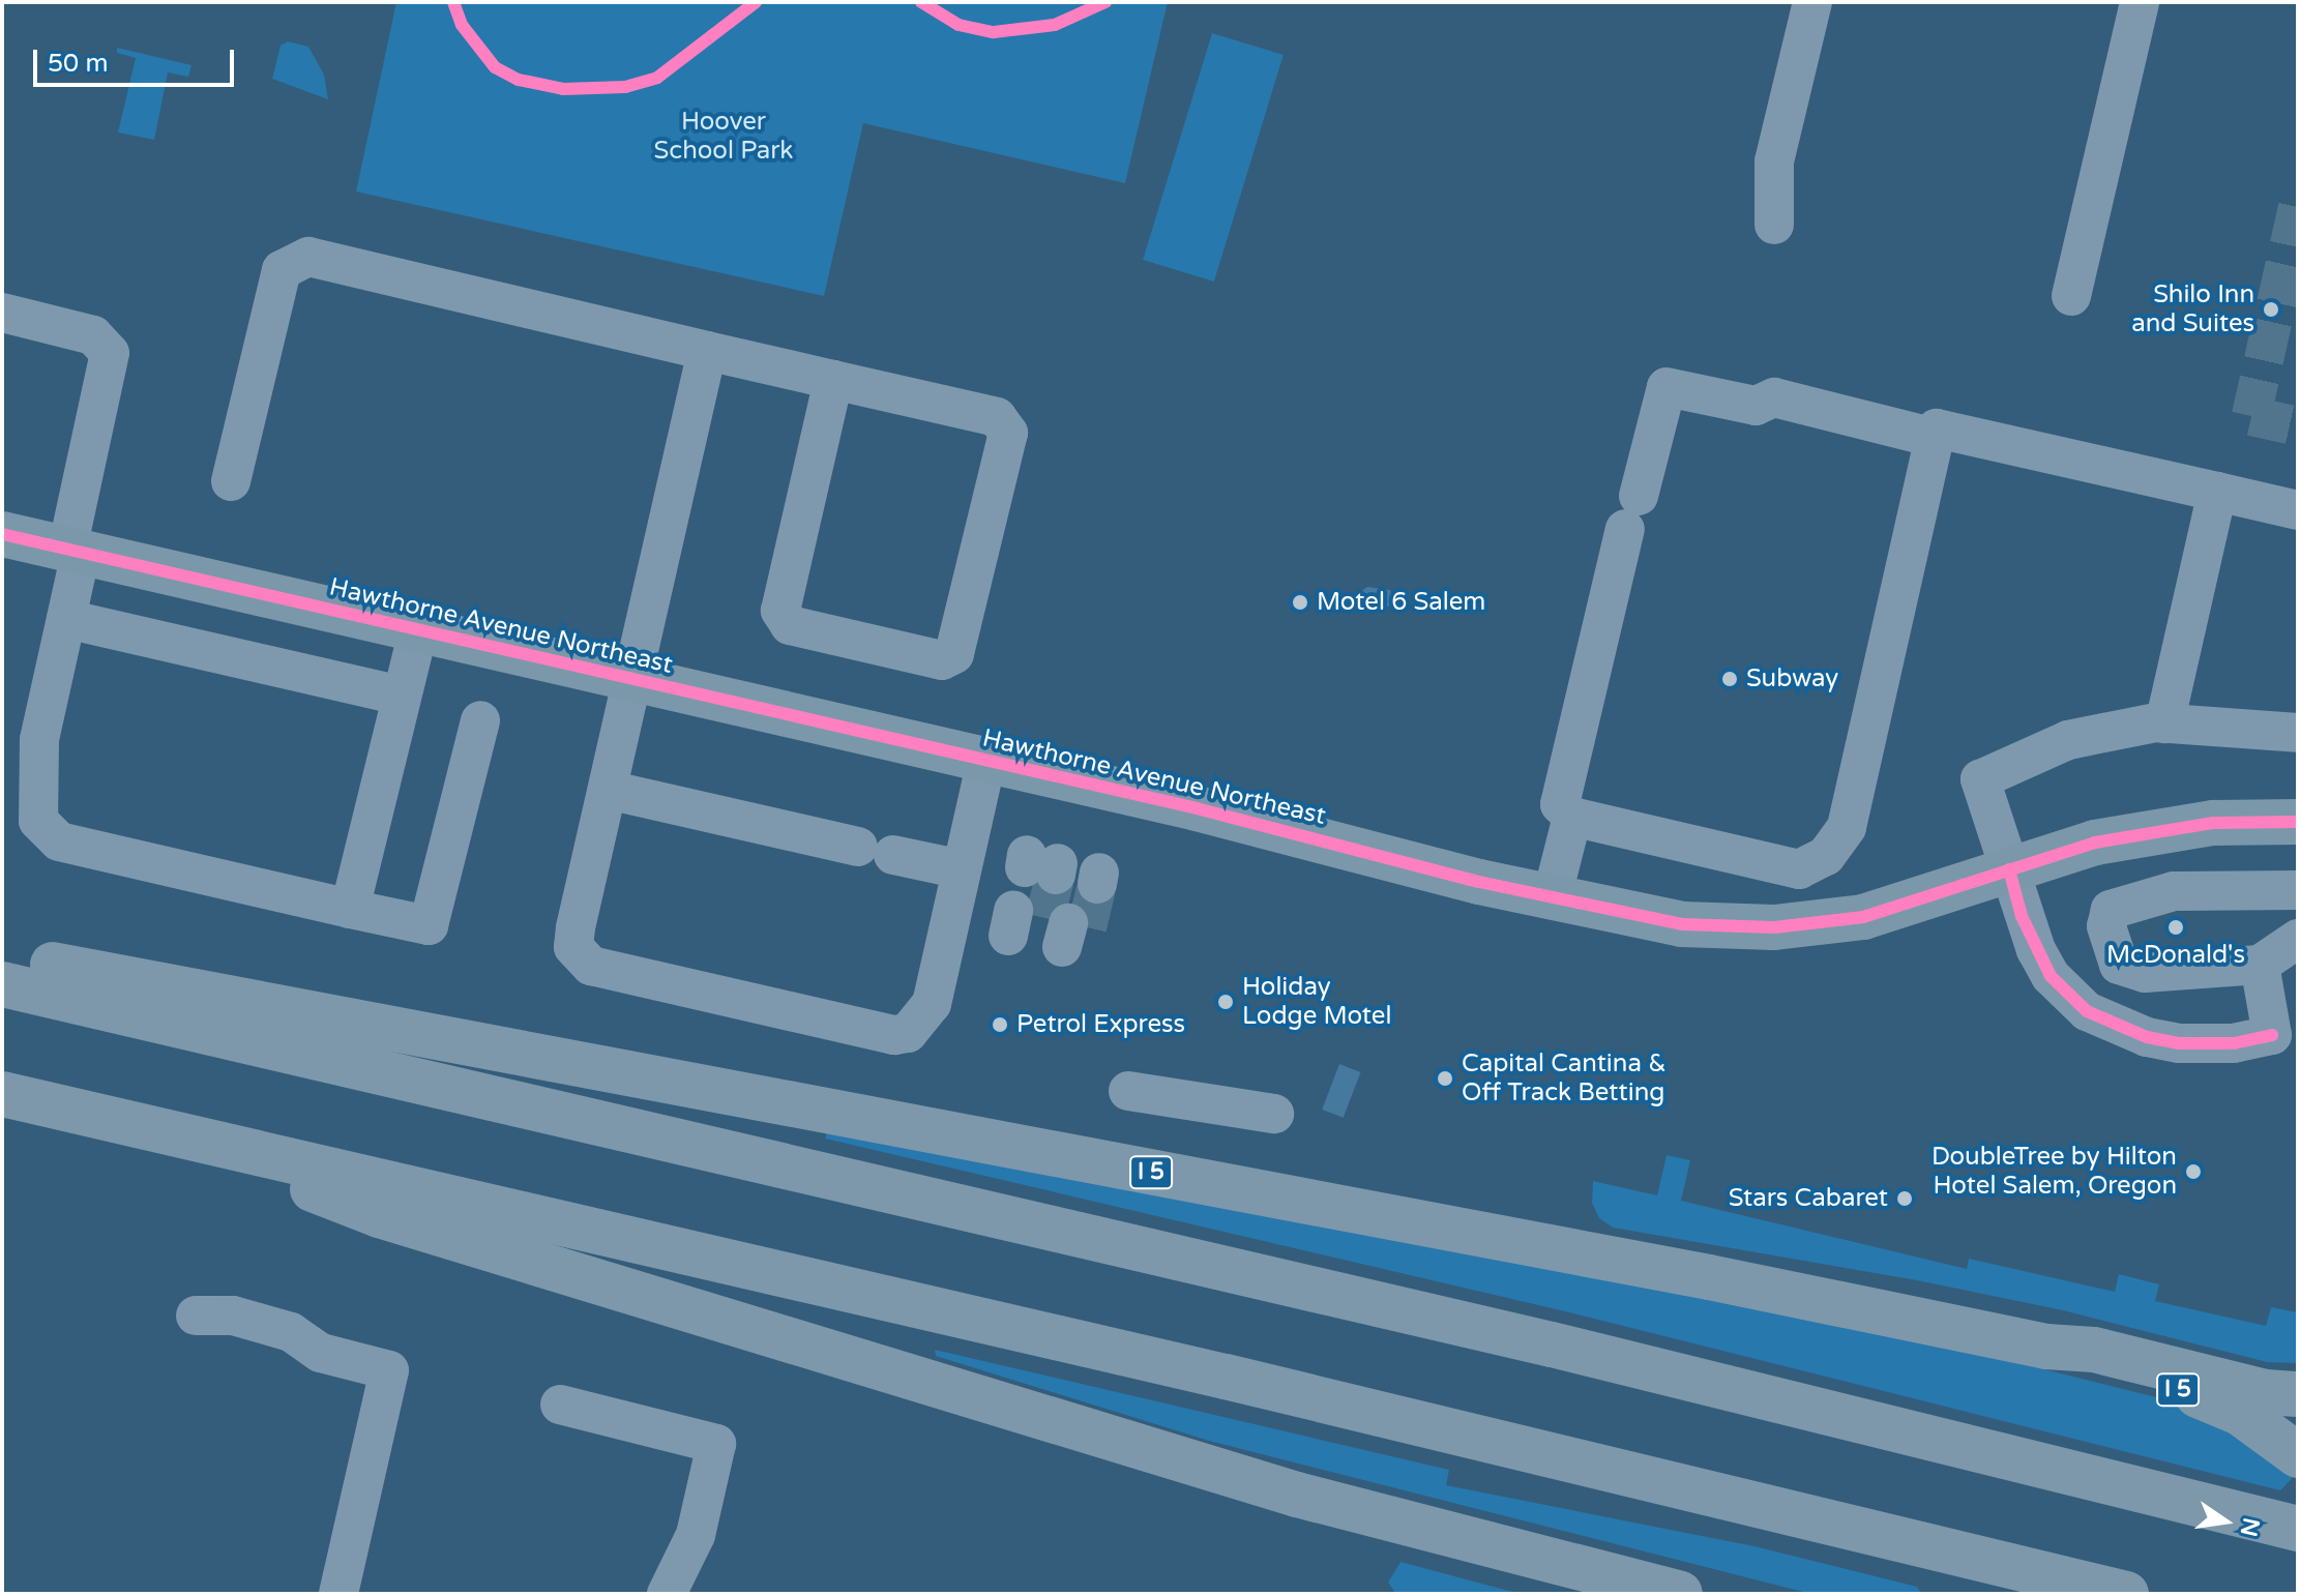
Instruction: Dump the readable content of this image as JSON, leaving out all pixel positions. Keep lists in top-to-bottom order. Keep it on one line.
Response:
{"streets":{"highway":["I 5"],"main road":["Hawthorne Avenue Northeast"]},"parks":["Hoover School Park"],"places":["Shilo Inn and Suites","Motel 6 Salem","Subway","McDonald's","Holiday Lodge Motel","Petrol Express","Capital Cantina & Off Track Betting","DoubleTree by Hilton Hotel Salem, Oregon","Stars Cabaret"],"scale_bar":"50 m","north":"right"}
